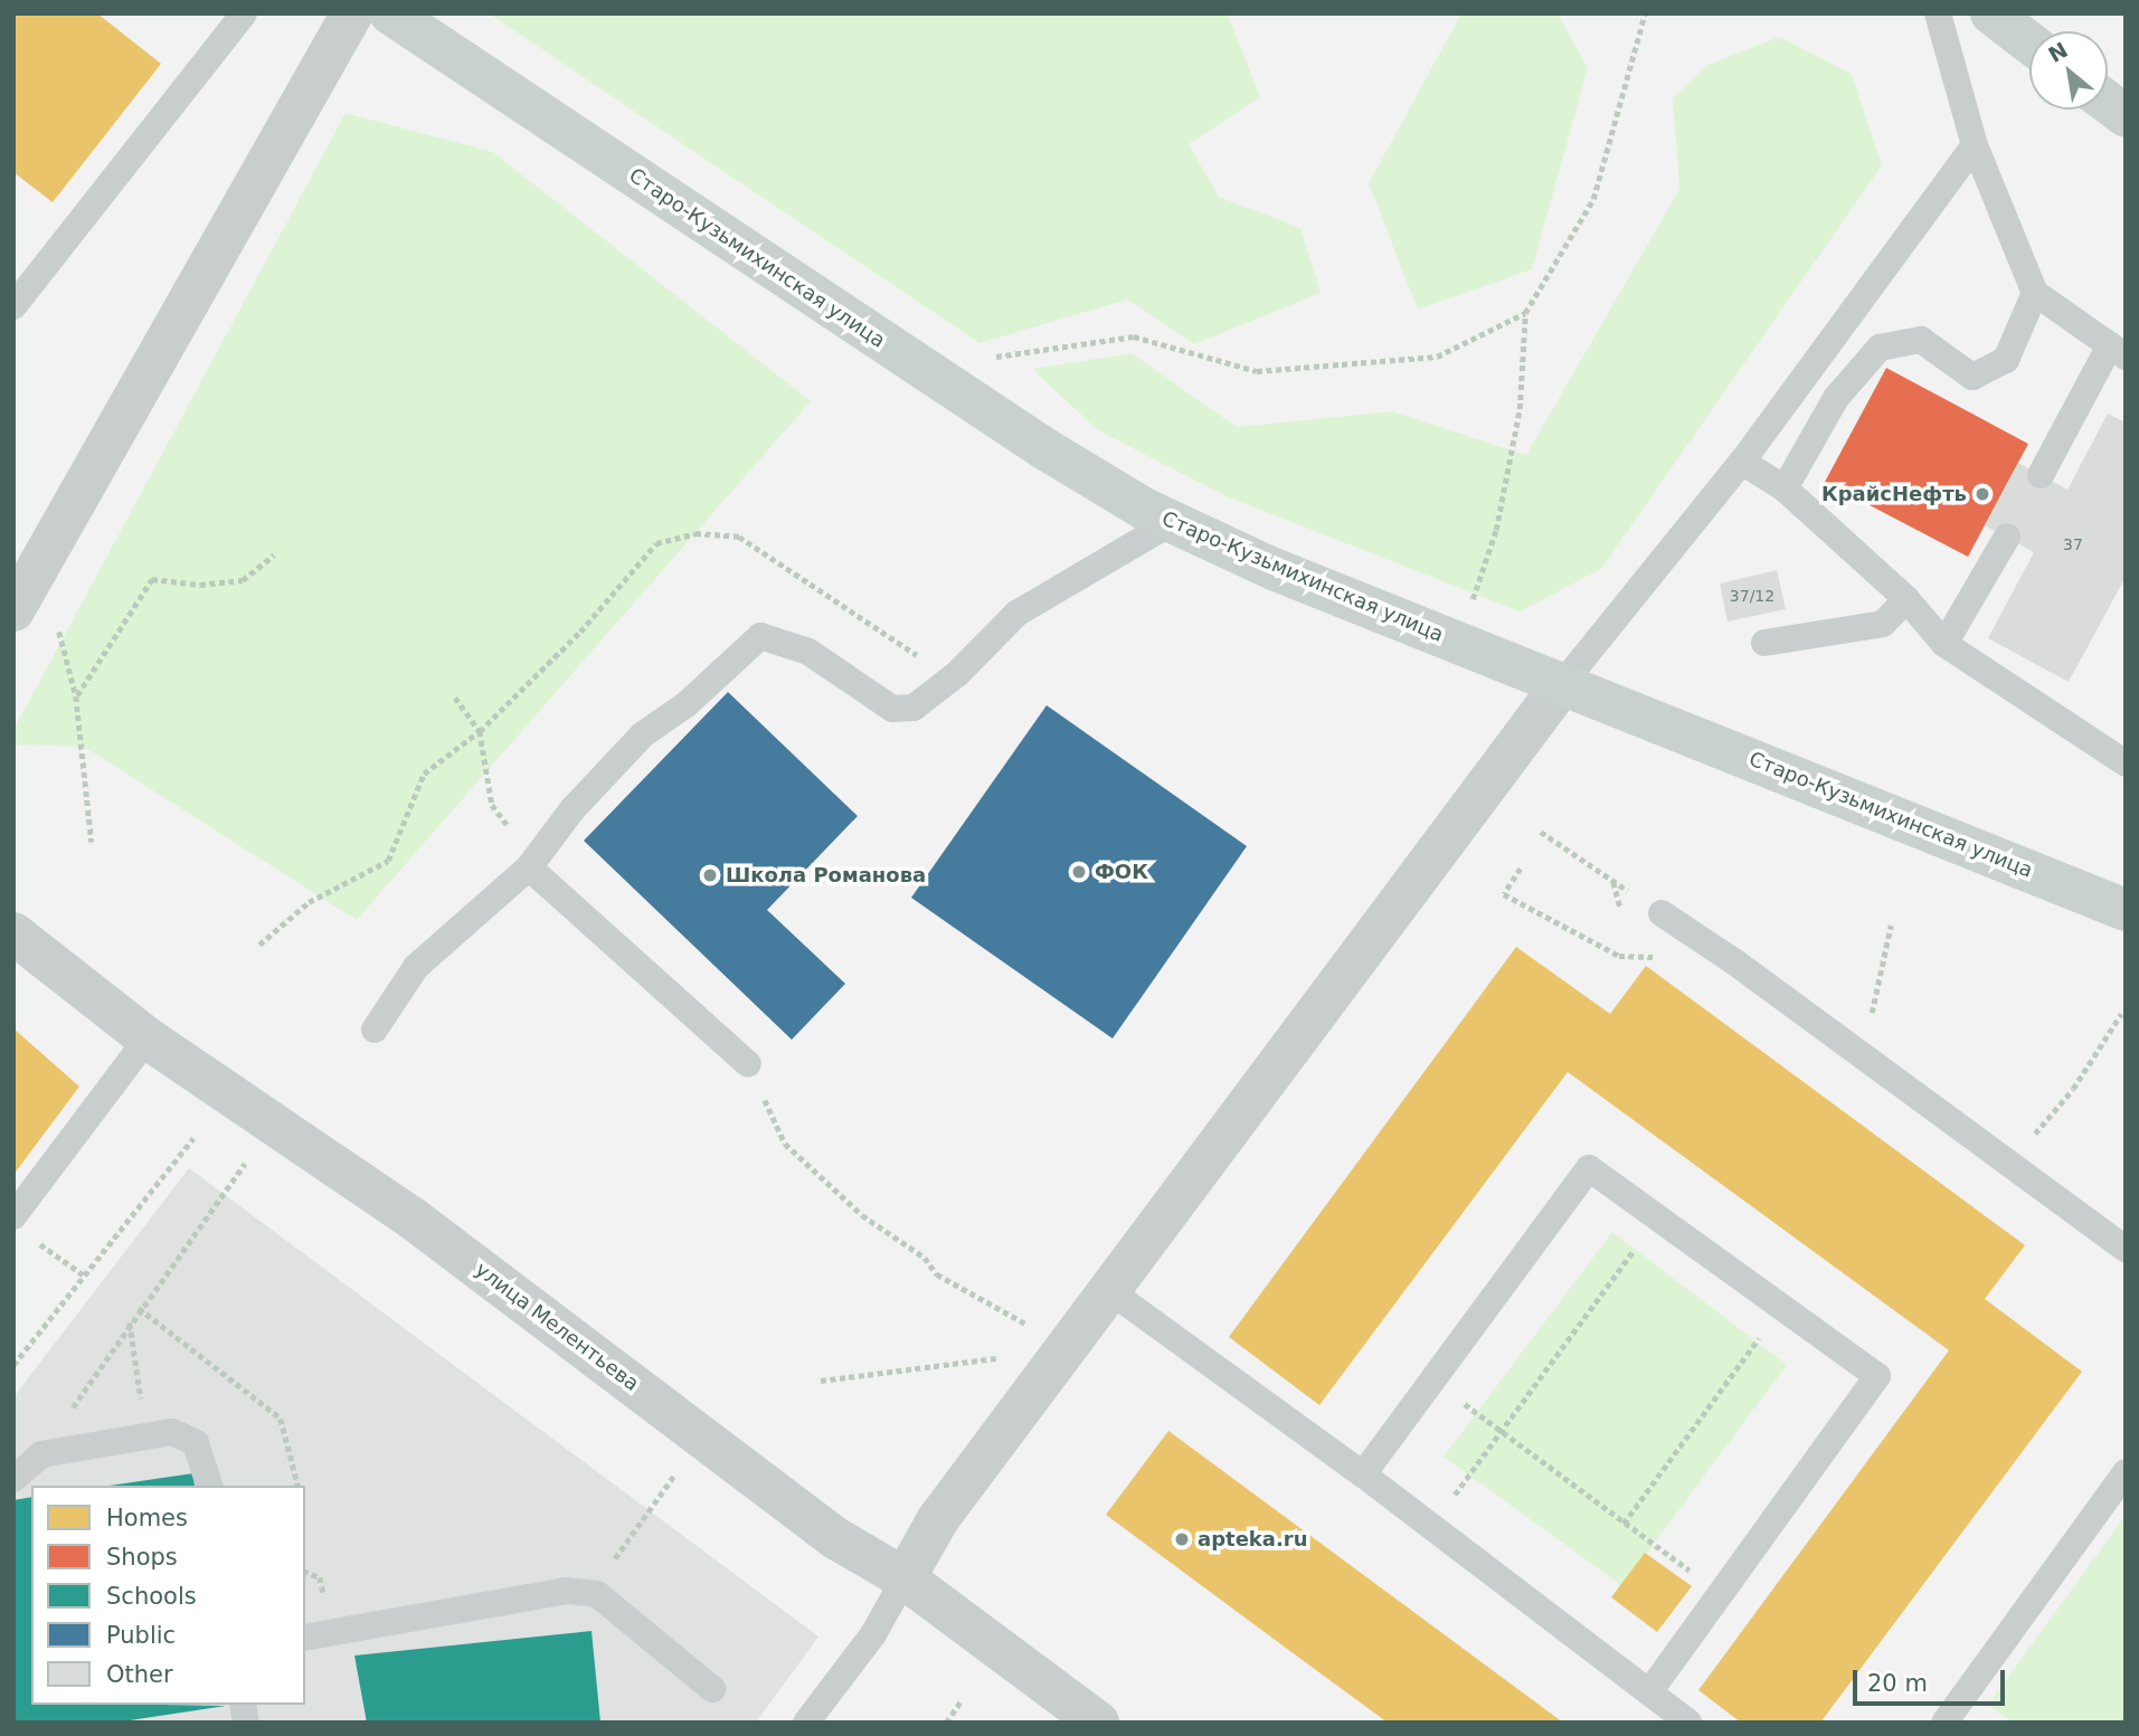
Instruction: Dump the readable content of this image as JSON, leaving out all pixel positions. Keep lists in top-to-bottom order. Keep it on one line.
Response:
{"streets":{"street":["Старо-Кузьмихинская улица","улица Мелентьева"]},"places":["КрайсНефть","ФОК","Школа Романова","apteka.ru"],"house_numbers":["37","37/12"],"legend":["Homes","Shops","Schools","Public","Other"],"scale_bar":"20 m","north":"top left"}
